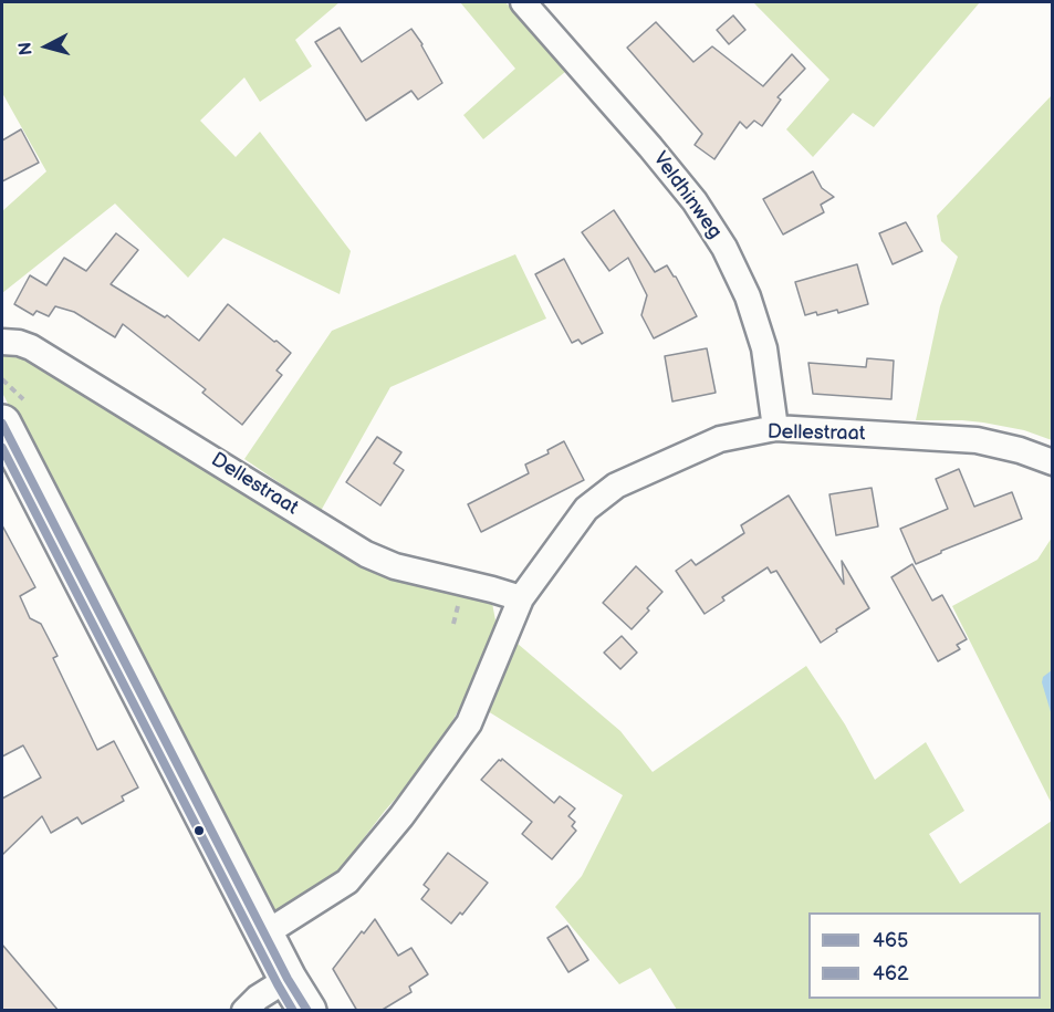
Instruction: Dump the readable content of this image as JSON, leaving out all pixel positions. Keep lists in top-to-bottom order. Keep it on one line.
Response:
{"streets":{"street":["Veldhinweg","Dellestraat"]},"crossings":[["Veldhinweg","Dellestraat"]],"lines":["transit line 465","transit line 462"],"legend":["465","462"],"north":"left"}
